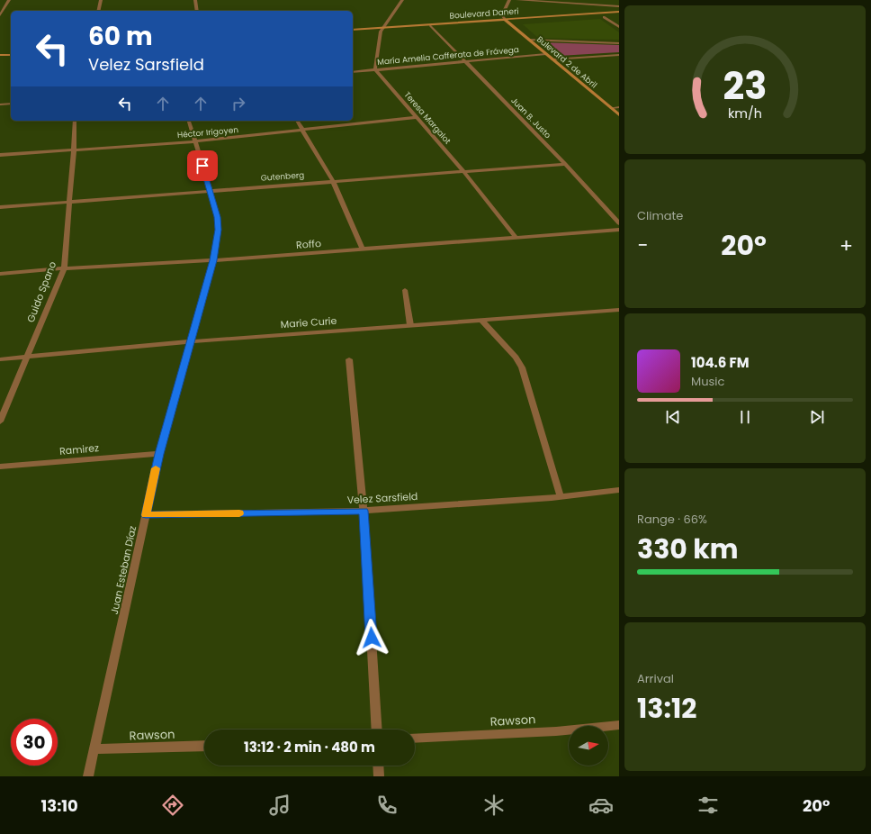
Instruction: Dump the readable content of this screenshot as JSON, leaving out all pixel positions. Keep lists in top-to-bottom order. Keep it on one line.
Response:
{"streets":{"main road":["Boulevard Daneri","Bulevard 2 de Abril"],"street":["María Amelia Cafferata de Frávega","Teresa Margalot","Juan B. Justo","Héctor Irigoyen","Gutenberg","Roffo","Guido Spano","Marie Curie","Ramirez","Velez Sarsfield","Juan Esteban Díaz","Rawson"]},"crossings":[["Boulevard Daneri","Bulevard 2 de Abril"],["Boulevard Daneri","Juan B. Justo"],["María Amelia Cafferata de Frávega","Bulevard 2 de Abril"],["María Amelia Cafferata de Frávega","Teresa Margalot"],["María Amelia Cafferata de Frávega","Juan B. Justo"],["Teresa Margalot","Héctor Irigoyen"],["Teresa Margalot","Gutenberg"],["Teresa Margalot","Roffo"],["Juan B. Justo","Gutenberg"],["Héctor Irigoyen","Guido Spano"],["Héctor Irigoyen","Juan Esteban Díaz"],["Gutenberg","Guido Spano"],["Gutenberg","Juan Esteban Díaz"],["Roffo","Guido Spano"],["Roffo","Juan Esteban Díaz"],["Guido Spano","Marie Curie"],["Marie Curie","Juan Esteban Díaz"],["Ramirez","Juan Esteban Díaz"],["Velez Sarsfield","Juan Esteban Díaz"],["Juan Esteban Díaz","Rawson"]],"north":"right","page":{"turn":["60 m","Velez Sarsfield"],"tile":["Climate",["Range · 66%","330 km"],["Arrival","13:12"]],"heat":["−","20°","+"],"song":["104.6 FM","Music"],"limit":"30","trip":"13:12 · 2 min · 480 m","tabs":["13:10","20°"],"gauge":["23","km/h"]}}
